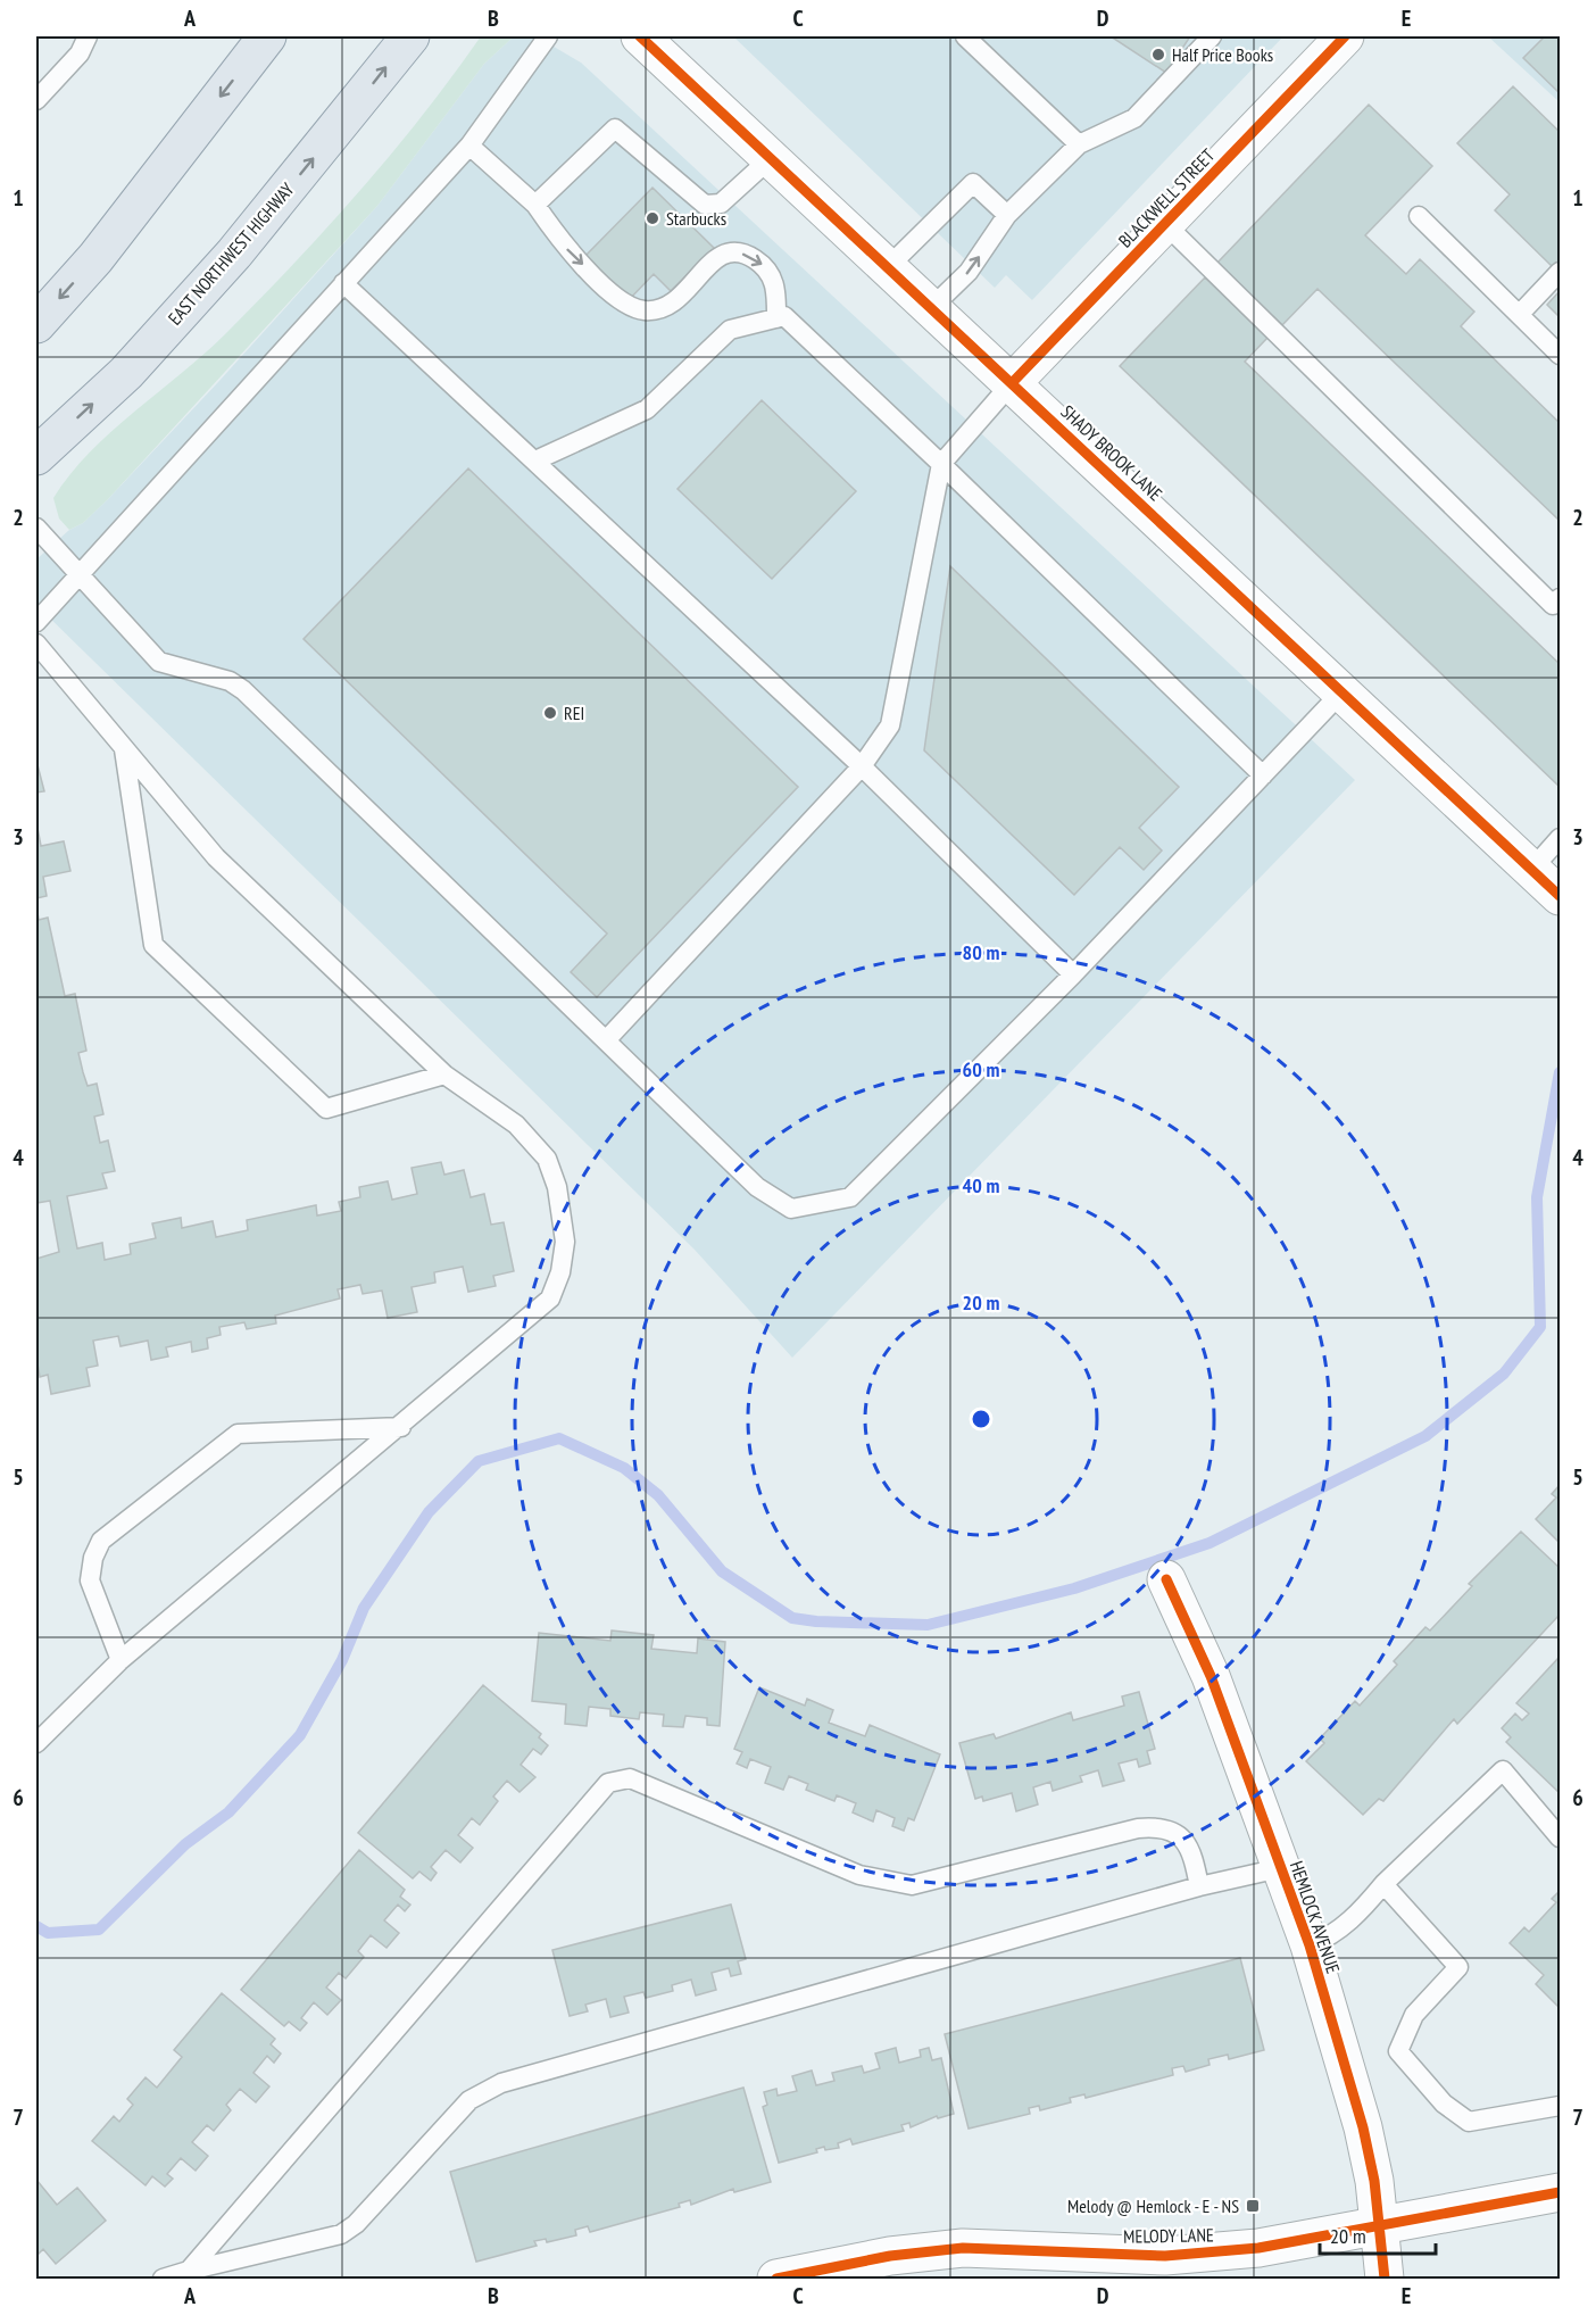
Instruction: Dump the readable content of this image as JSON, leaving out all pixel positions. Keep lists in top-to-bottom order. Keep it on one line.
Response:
{"streets":{"main road":["EAST NORTHWEST HIGHWAY"],"street":["BLACKWELL STREET","SHADY BROOK LANE","HEMLOCK AVENUE","MELODY LANE"]},"crossings":[["BLACKWELL STREET","SHADY BROOK LANE"],["HEMLOCK AVENUE","MELODY LANE"]],"places":{"other":["Half Price Books","Starbucks","REI"],"transit":["Melody @ Hemlock - E - NS"]},"scale_bar":"20 m","grid":{"columns":["A","B","C","D","E"],"rows":["1","2","3","4","5","6","7"]},"rings":["80 m","60 m","40 m","20 m"]}
